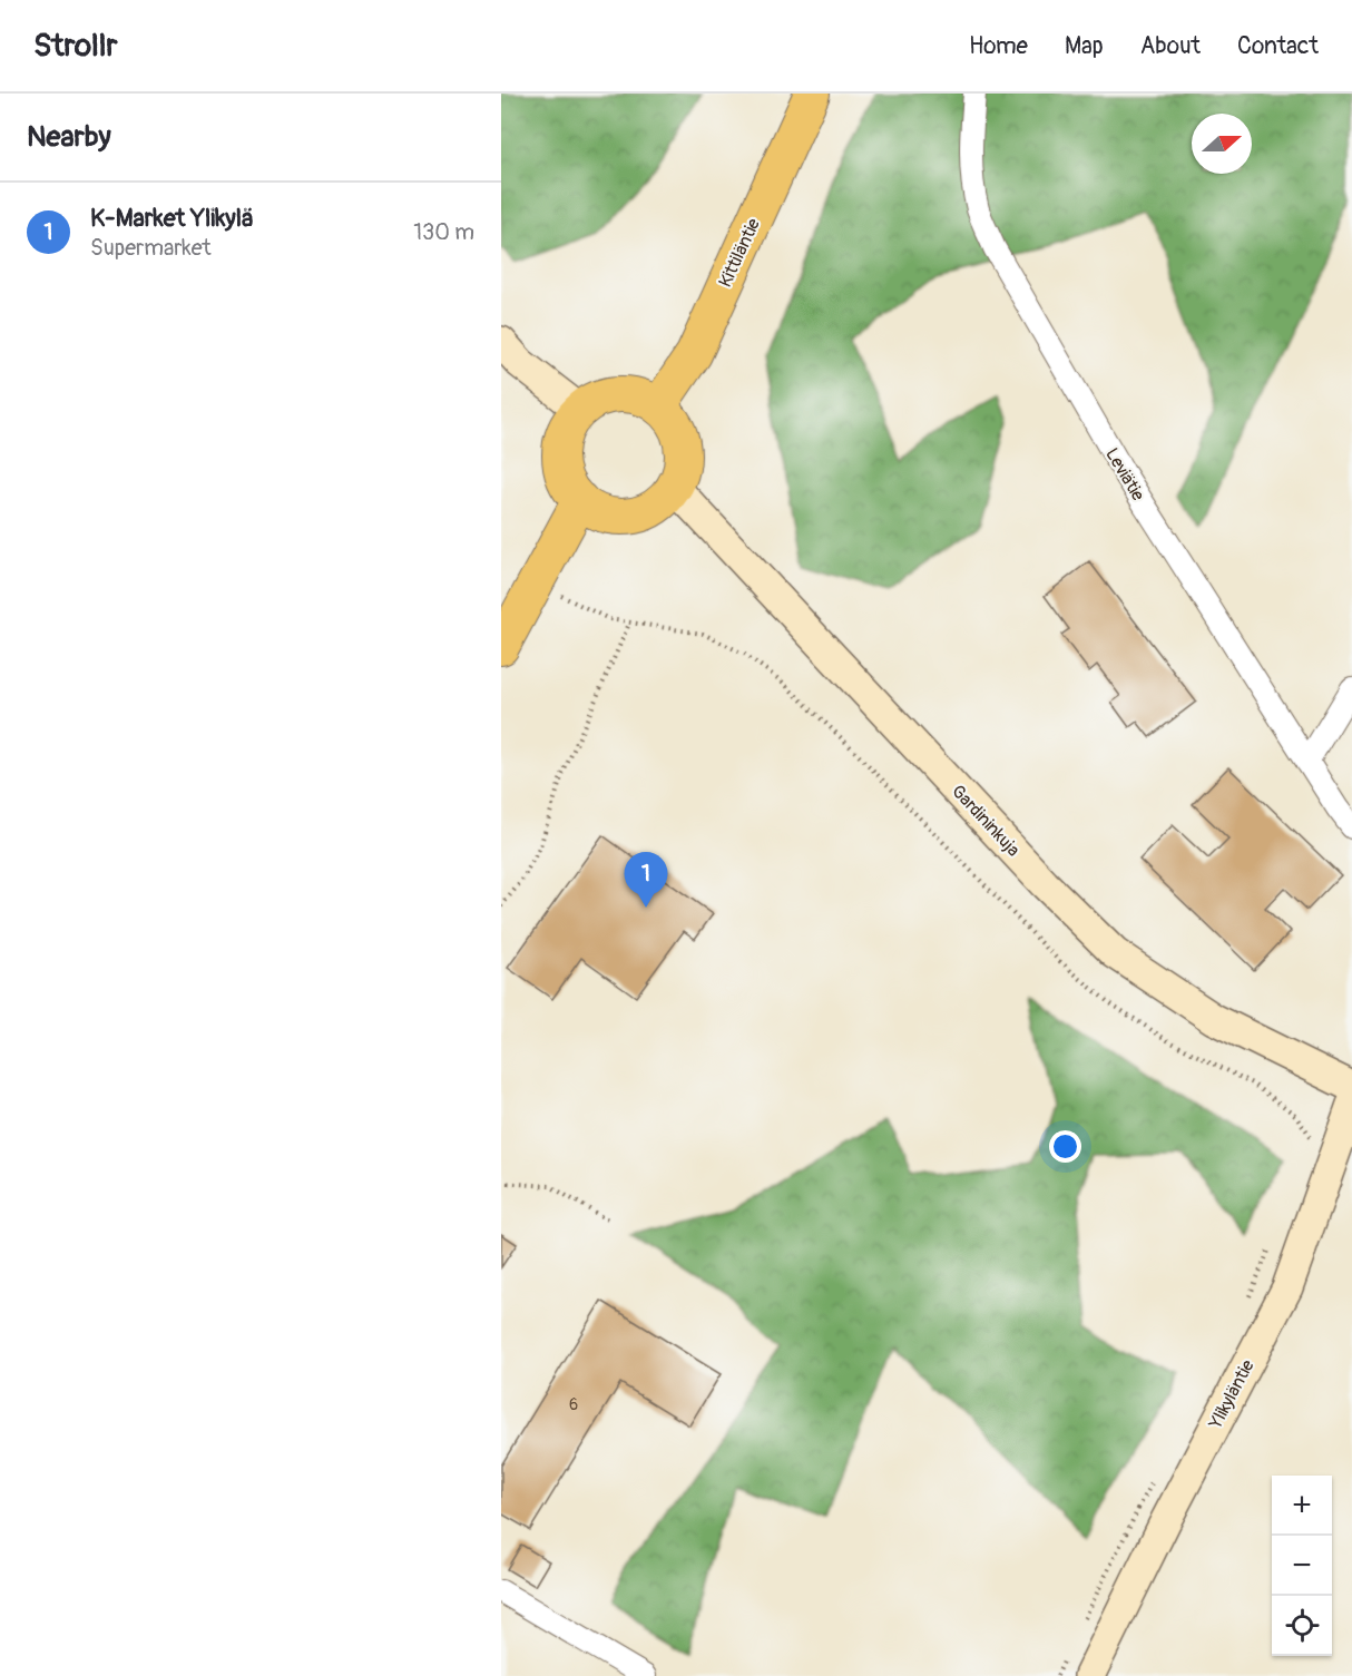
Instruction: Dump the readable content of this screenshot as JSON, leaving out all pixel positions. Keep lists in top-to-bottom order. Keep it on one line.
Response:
{"streets":{"main road":["Kittiläntie"],"street":["Leviätie","Gardininkuja","Ylikyläntie"]},"crossings":[["Kittiläntie","Gardininkuja"]],"house_numbers":["6"],"north":"right","page":{"header":"Strollr","nav":["Home","Map","About","Contact"],"heading":"Nearby","list":[{"mark":"1","name":"K-Market Ylikylä","note":"Supermarket","value":"130 m"}],"pins":"1","map_buttons":["+","−"]}}
